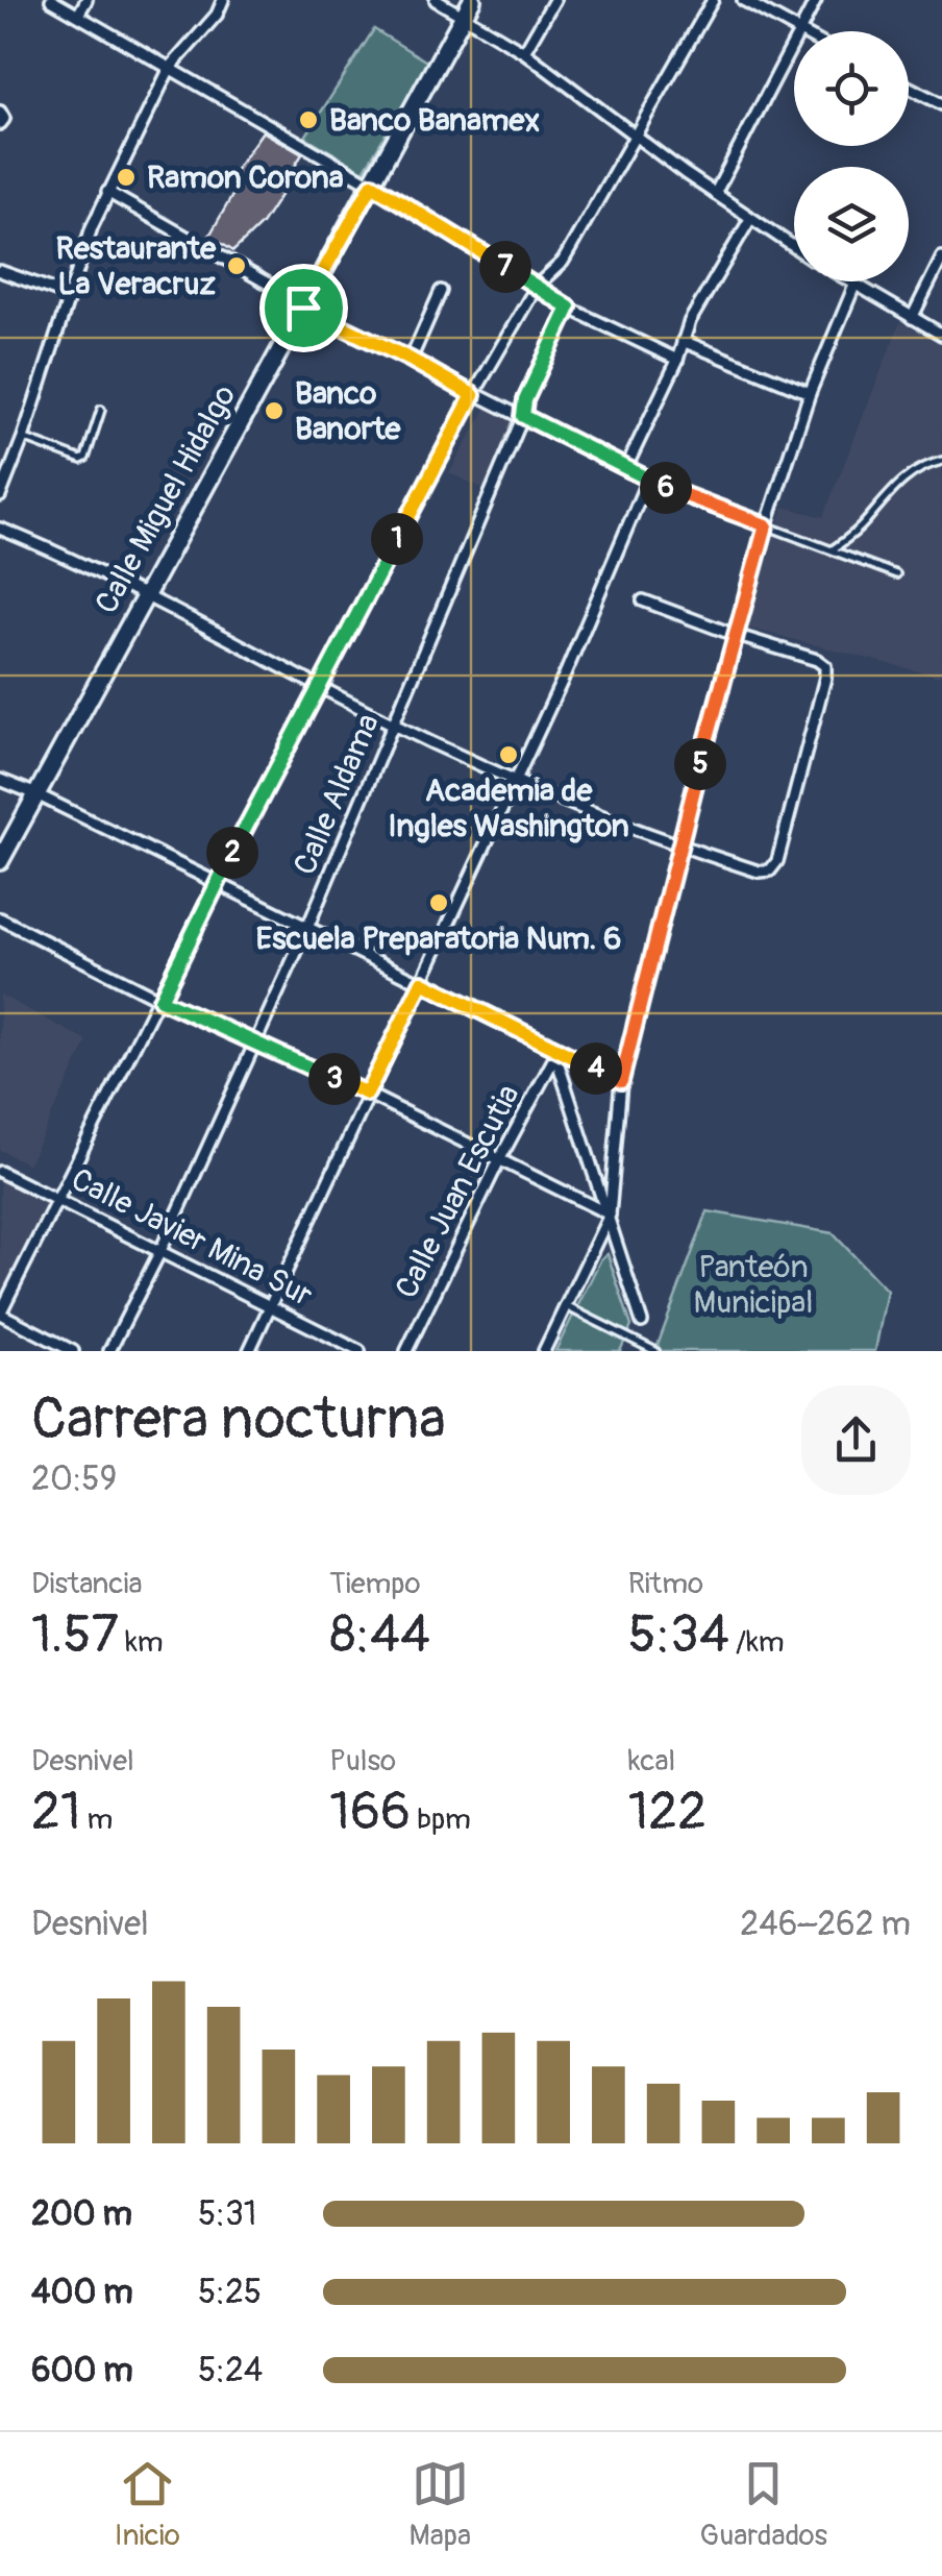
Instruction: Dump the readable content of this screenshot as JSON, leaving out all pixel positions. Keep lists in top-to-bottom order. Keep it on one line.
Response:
{"streets":{"main road":["Calle Miguel Hidalgo"],"street":["Calle Aldama","Calle Juan Escutia","Calle Javier Mina Sur"]},"crossings":[["Calle Aldama","Calle Javier Mina Sur"]],"parks":["Panteón Municipal"],"places":["Banco Banamex","Ramon Corona","Restaurante La Veracruz","Banco Banorte","Academia de Ingles Washington","Escuela Preparatoria Num. 6"],"page":{"pins":["7","6","1","5","2","4","3"],"heading":["Carrera nocturna","20:59"],"stats":[["Distancia","1.57 km"],["Tiempo","8:44"],["Ritmo","5:34 /km"],["Desnivel","21 m"],["Pulso","166 bpm"],["kcal","122"]],"chart":["Desnivel","246–262 m"],"list":[{"name":"200 m","note":"5:31"},{"name":"400 m","note":"5:25"},{"name":"600 m","note":"5:24"}],"tabs":["Inicio","Mapa","Guardados"]}}
